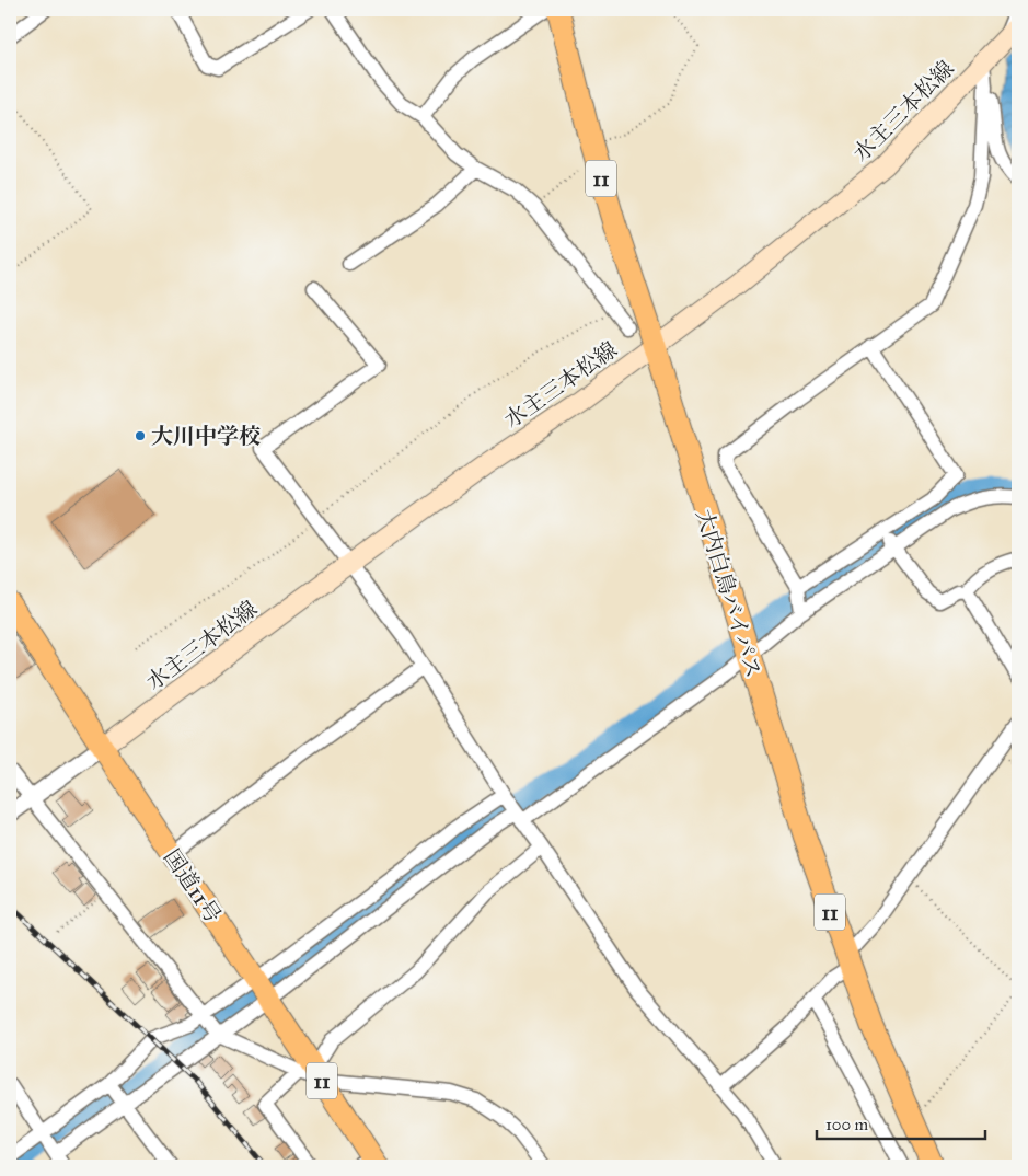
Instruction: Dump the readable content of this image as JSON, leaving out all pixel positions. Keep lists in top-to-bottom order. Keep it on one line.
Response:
{"streets":{"highway":["11","大内白鳥バイパス","国道11号"],"main road":["水主三本松線"]},"crossings":[["水主三本松線","大内白鳥バイパス"],["水主三本松線","国道11号"]],"places":["大川中学校"],"scale_bar":"100 m"}
